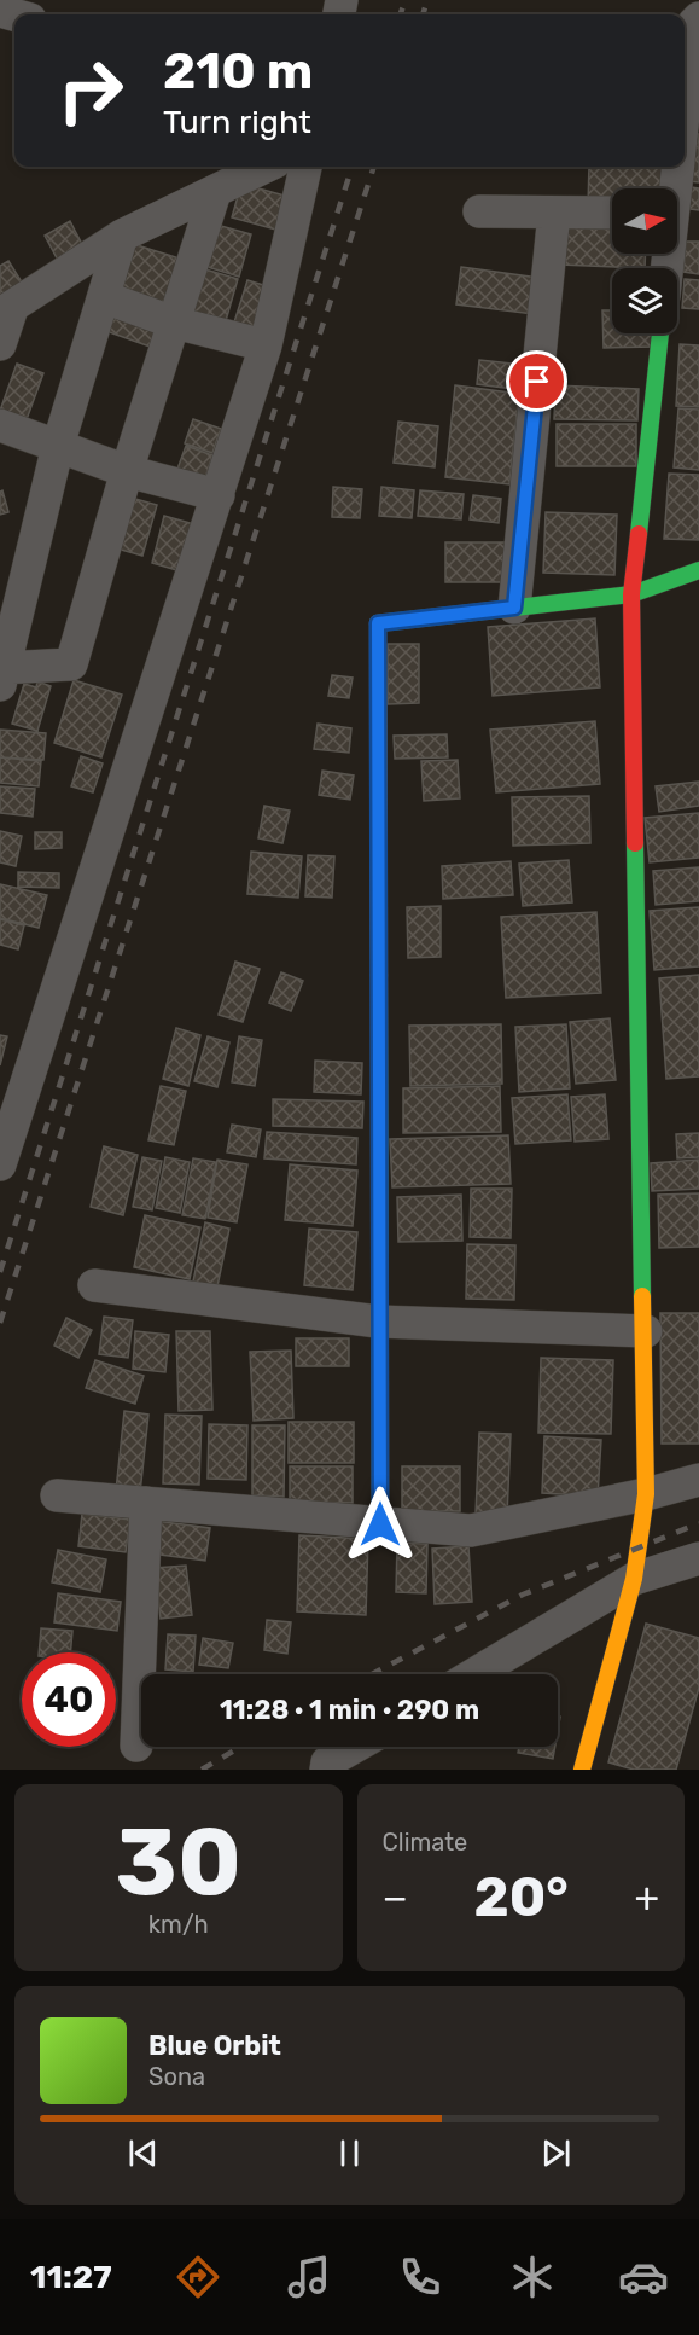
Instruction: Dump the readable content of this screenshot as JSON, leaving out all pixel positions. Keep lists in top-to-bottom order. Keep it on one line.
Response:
{"north":"right","page":{"turn":["210 m","Turn right"],"limit":"40","trip":"11:28 · 1 min · 290 m","tile":[["30","km/h"],"Climate"],"heat":["−","20°","+"],"song":["Blue Orbit","Sona"],"tabs":"11:27"}}
